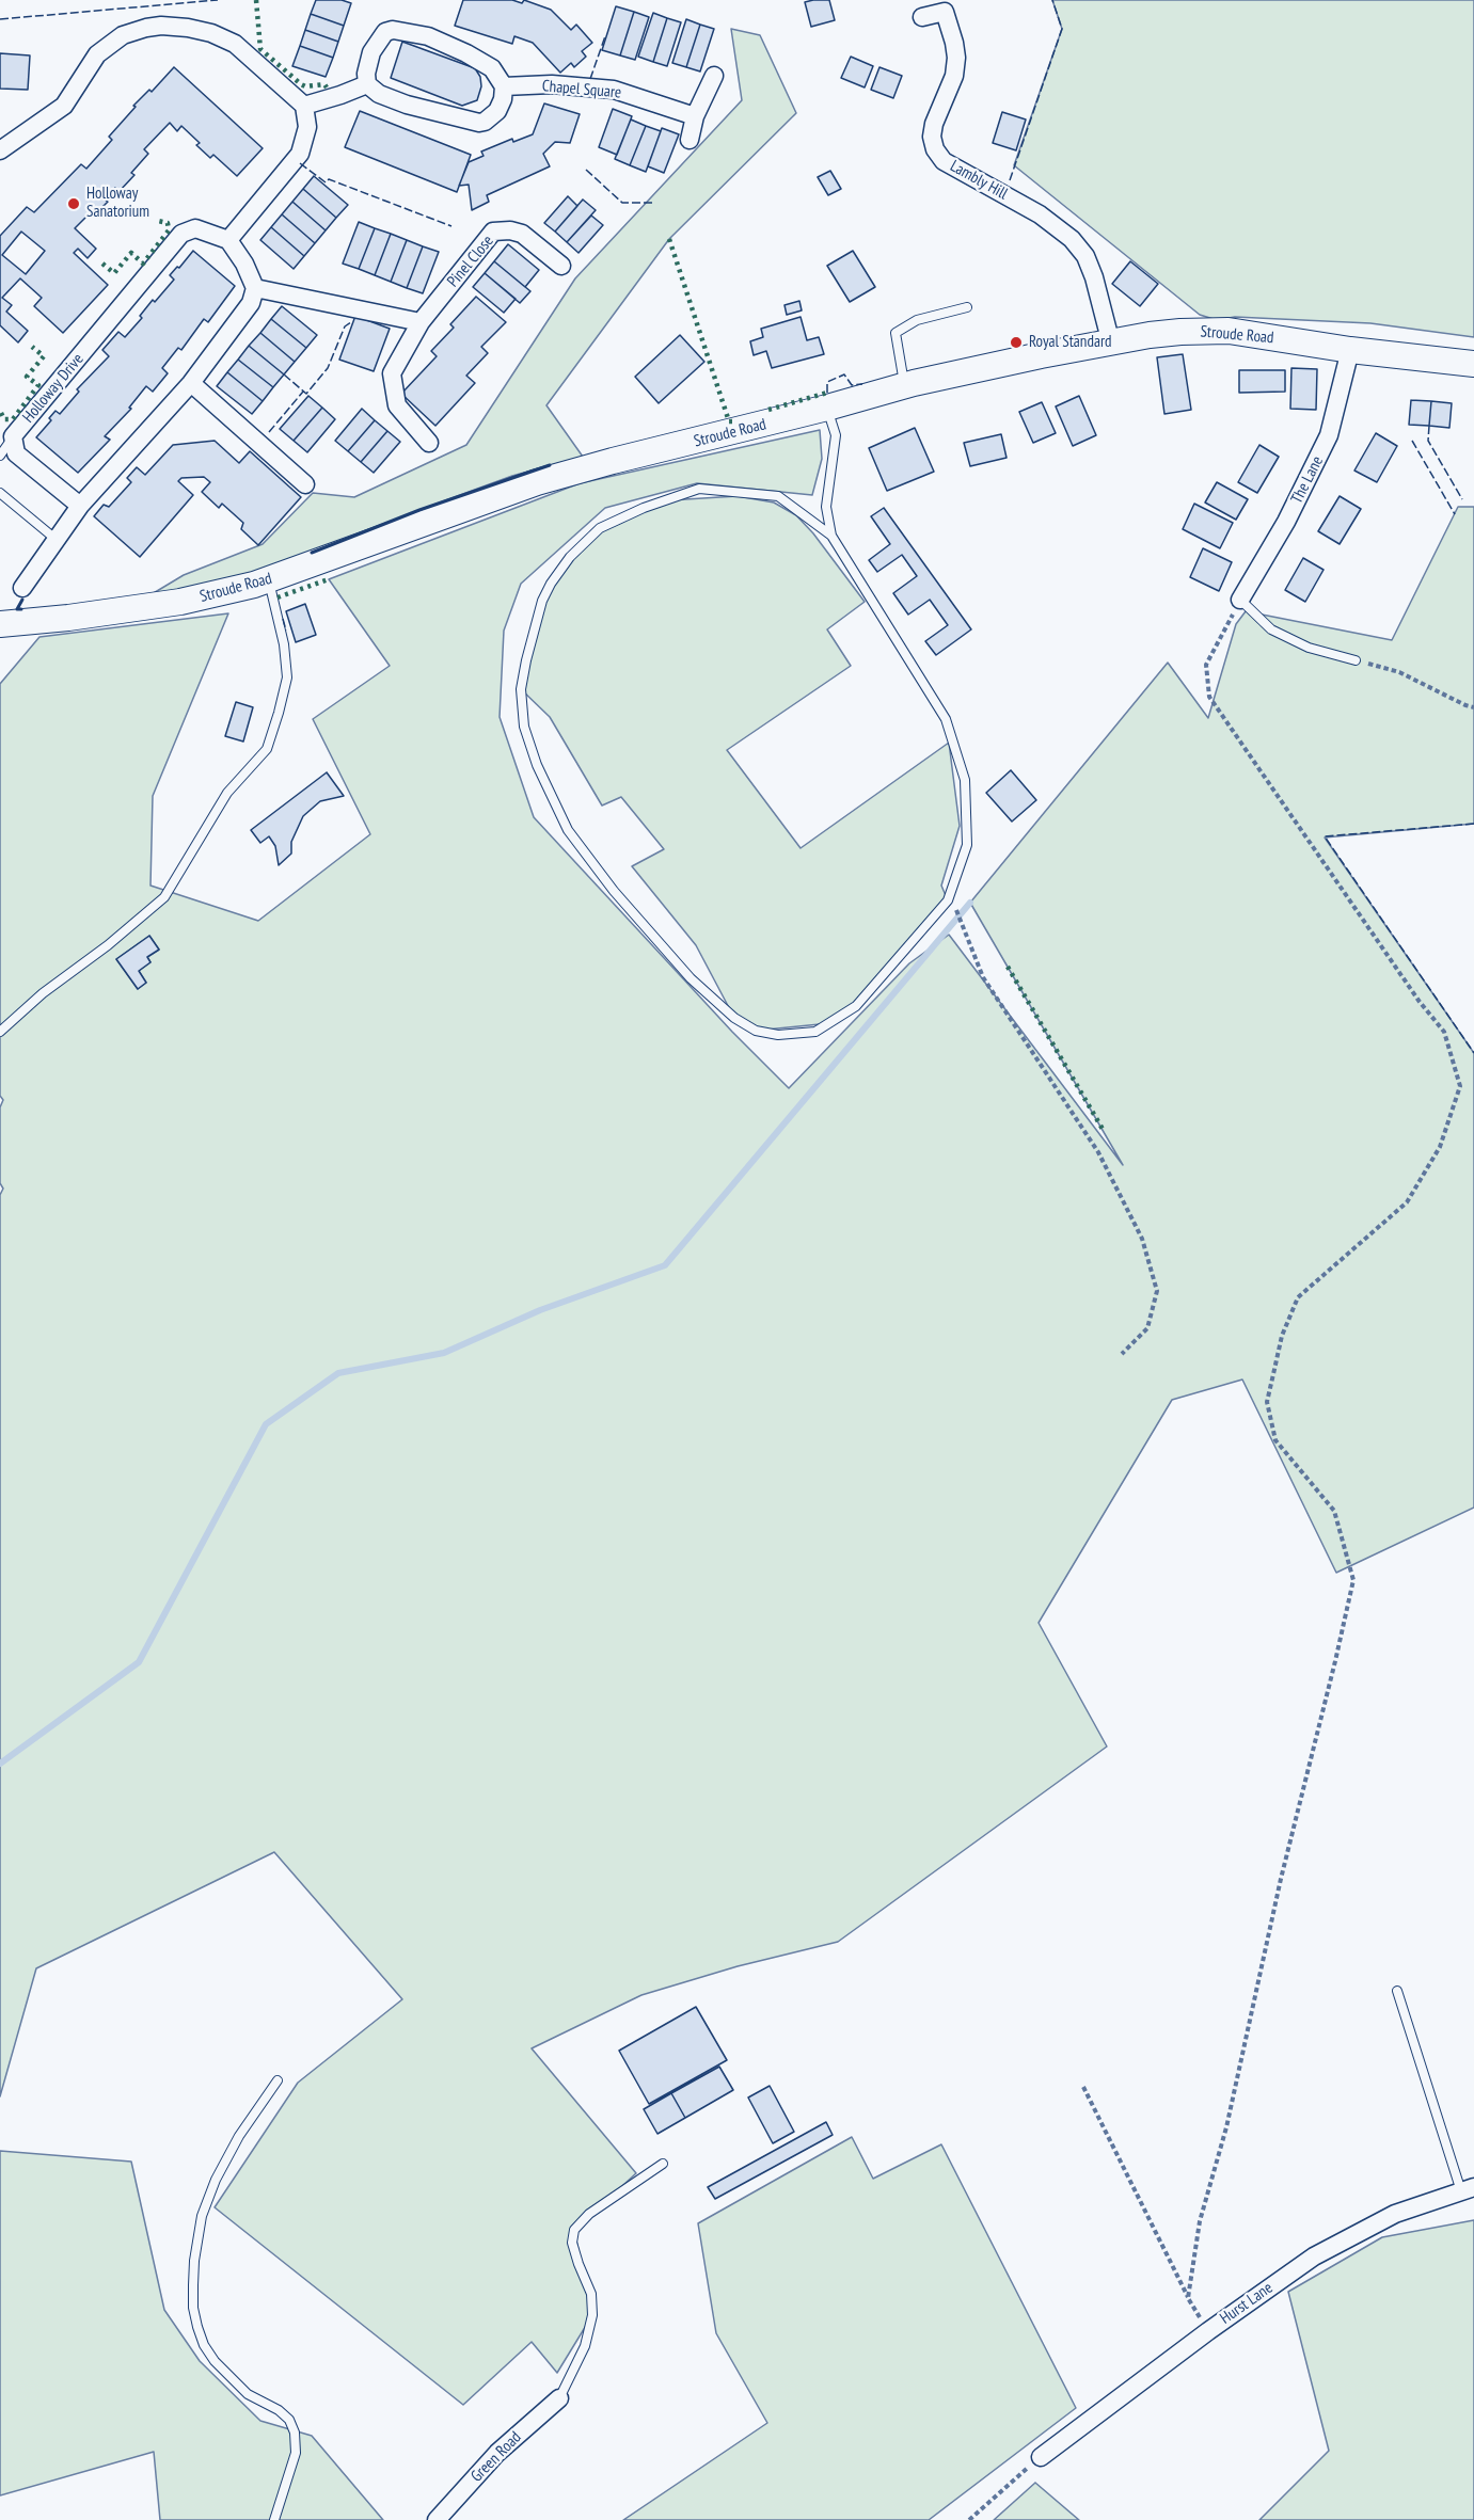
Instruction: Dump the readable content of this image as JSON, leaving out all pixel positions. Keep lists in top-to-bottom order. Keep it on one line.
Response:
{"streets":{"street":["Chapel Square","Lambly Hill","Pinel Close","Stroude Road","Holloway Drive","The Lane","Hurst Lane","Green Road"]},"crossings":[["Lambly Hill","Stroude Road"],["Stroude Road","The Lane"]],"places":["Holloway Sanatorium","Royal Standard"]}
